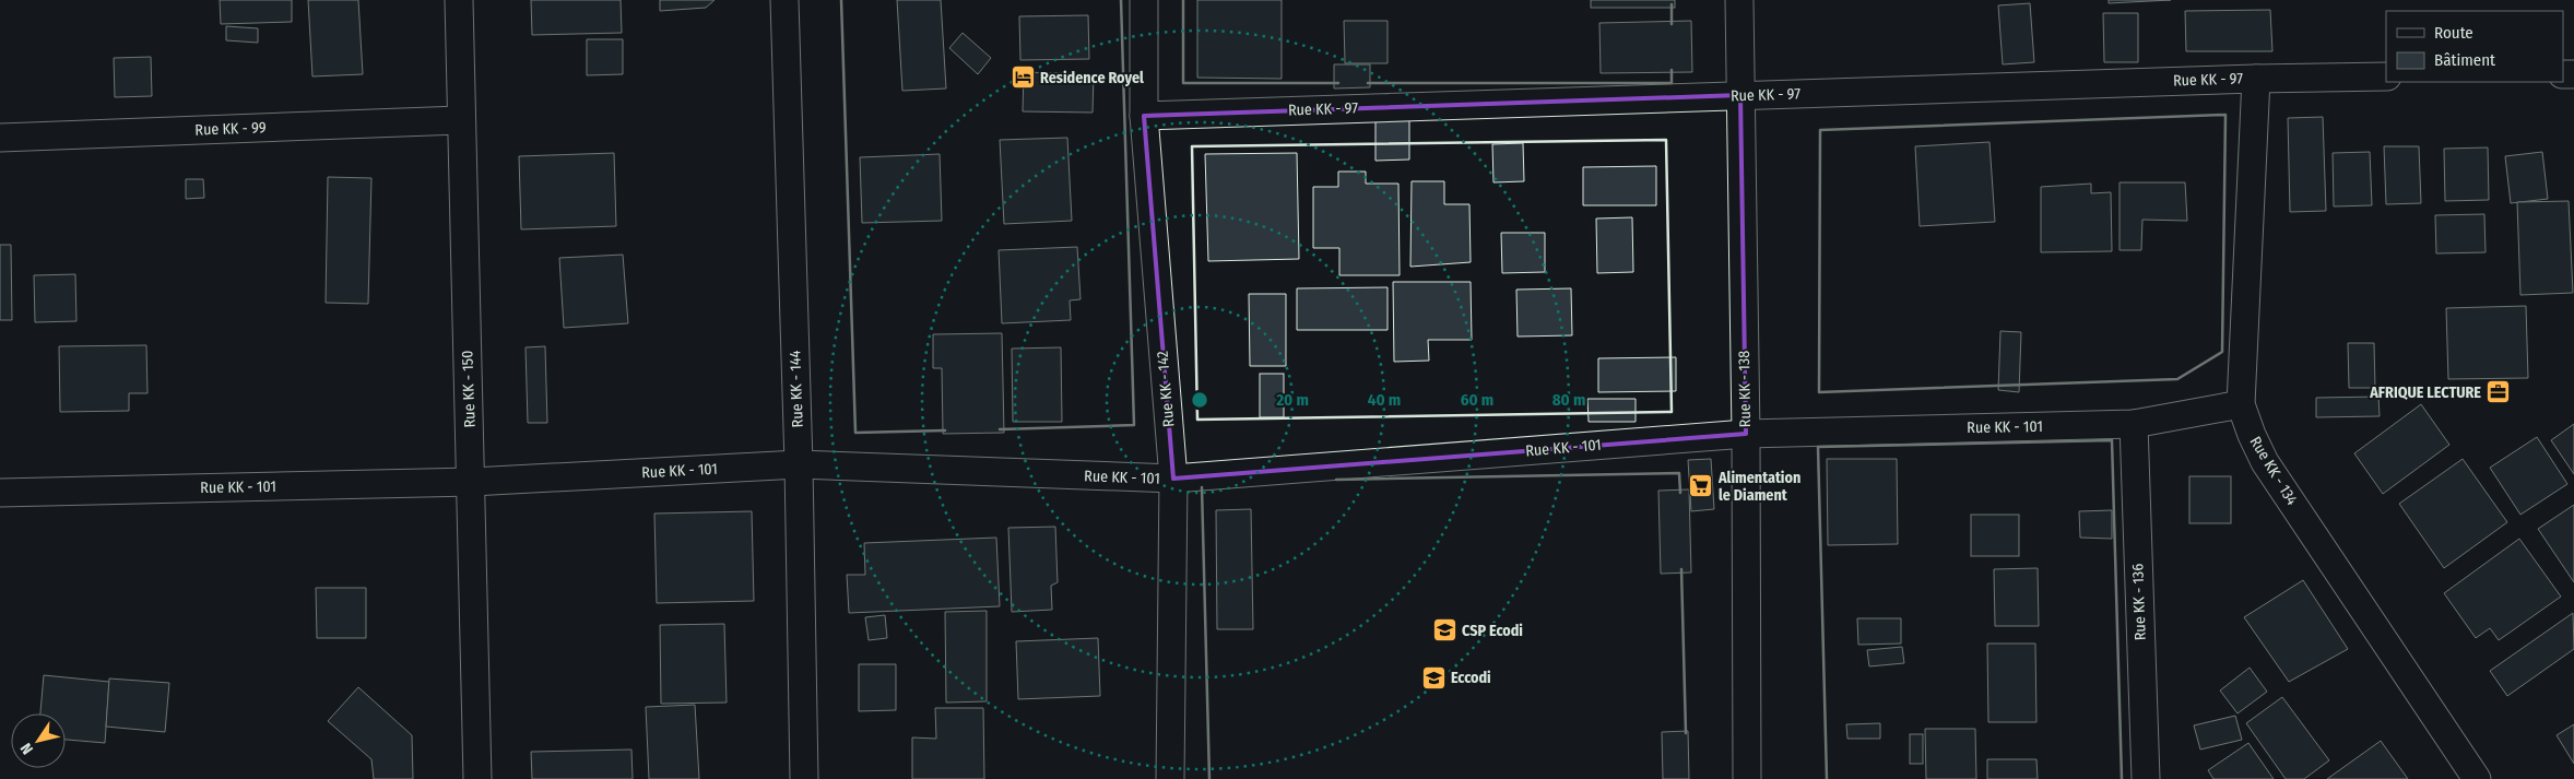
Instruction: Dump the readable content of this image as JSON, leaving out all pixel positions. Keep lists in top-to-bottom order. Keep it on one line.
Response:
{"streets":{"street":["Rue KK - 97","Rue KK - 99","Rue KK - 150","Rue KK - 144","Rue KK - 142","Rue KK - 138","Rue KK - 101","Rue KK - 134","Rue KK - 136"]},"crossings":[["Rue KK - 97","Rue KK - 142"],["Rue KK - 97","Rue KK - 138"],["Rue KK - 97","Rue KK - 134"],["Rue KK - 99","Rue KK - 150"],["Rue KK - 150","Rue KK - 101"],["Rue KK - 144","Rue KK - 101"],["Rue KK - 142","Rue KK - 101"],["Rue KK - 138","Rue KK - 101"],["Rue KK - 101","Rue KK - 134"],["Rue KK - 101","Rue KK - 136"]],"places":{"hotel":["Residence Royel"],"office":["AFRIQUE LECTURE"],"supermarket":["Alimentation le Diament"],"school or university":["CSP Ecodi","Eccodi"]},"legend":["Route","Bâtiment"],"north":"bottom left","rings":["20 m","40 m","60 m","80 m"]}
